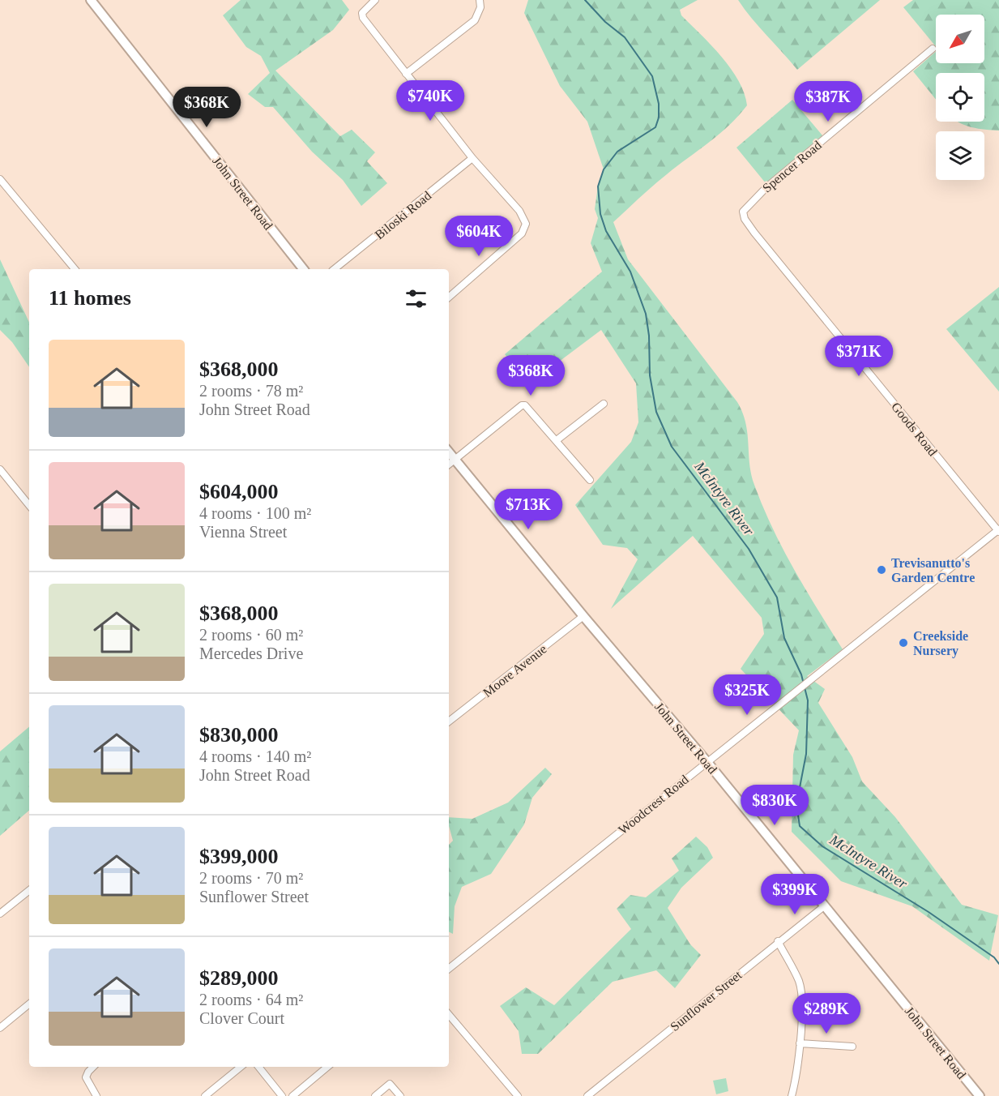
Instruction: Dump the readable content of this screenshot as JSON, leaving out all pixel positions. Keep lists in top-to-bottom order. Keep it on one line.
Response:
{"streets":{"main road":["John Street Road"],"street":["Spencer Road","Biloski Road","Goods Road","Moore Avenue","Woodcrest Road","Sunflower Street"]},"crossings":[["Spencer Road","Goods Road"],["John Street Road","Moore Avenue"],["John Street Road","Woodcrest Road"],["John Street Road","Sunflower Street"],["Goods Road","Woodcrest Road"]],"water":["McIntyre River"],"places":["Trevisanutto's Garden Centre","Creekside Nursery"],"north":"bottom left","page":{"price":["$740K","$387K","$368K","$604K","$371K","$368K","$713K","$325K","$830K","$399K","$289K"],"heading":"11 homes","list":[{"name":"$368,000","note":"2 rooms · 78 m² · John Street Road"},{"name":"$604,000","note":"4 rooms · 100 m² · Vienna Street"},{"name":"$368,000","note":"2 rooms · 60 m² · Mercedes Drive"},{"name":"$830,000","note":"4 rooms · 140 m² · John Street Road"},{"name":"$399,000","note":"2 rooms · 70 m² · Sunflower Street"},{"name":"$289,000","note":"2 rooms · 64 m² · Clover Court"}]}}
